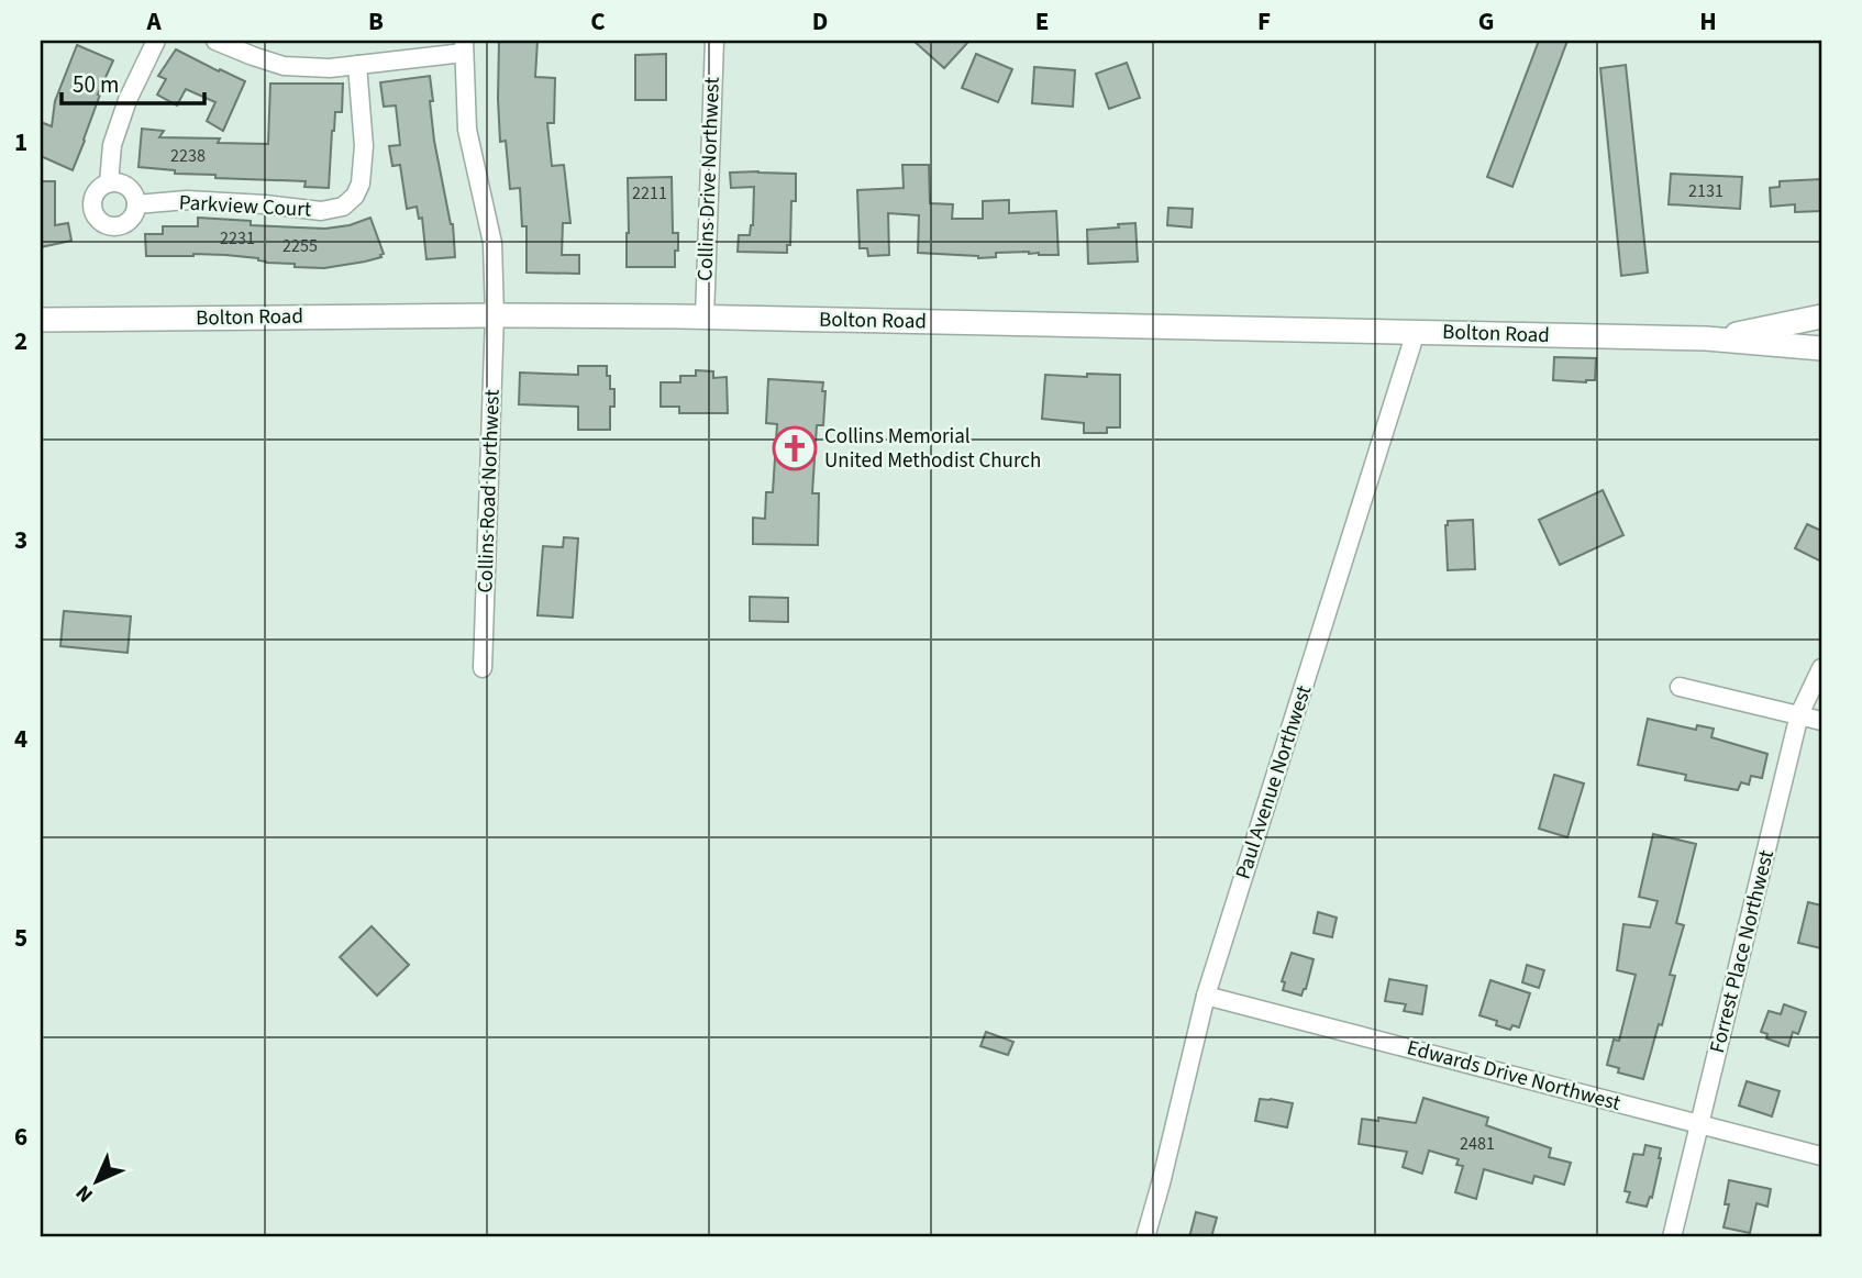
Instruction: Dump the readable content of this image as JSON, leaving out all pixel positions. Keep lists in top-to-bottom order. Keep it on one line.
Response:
{"streets":{"street":["Collins Drive Northwest","Parkview Court","Bolton Road","Collins Road Northwest","Paul Avenue Northwest","Forrest Place Northwest","Edwards Drive Northwest"]},"crossings":[["Collins Drive Northwest","Bolton Road"],["Bolton Road","Collins Road Northwest"],["Bolton Road","Paul Avenue Northwest"],["Paul Avenue Northwest","Edwards Drive Northwest"],["Forrest Place Northwest","Edwards Drive Northwest"]],"places":{"church":["Collins Memorial United Methodist Church"]},"house_numbers":["2238","2131","2211","2231","2255","2481"],"scale_bar":"50 m","north":"bottom left","grid":{"columns":["A","B","C","D","E","F","G","H"],"rows":["1","2","3","4","5","6"]}}
